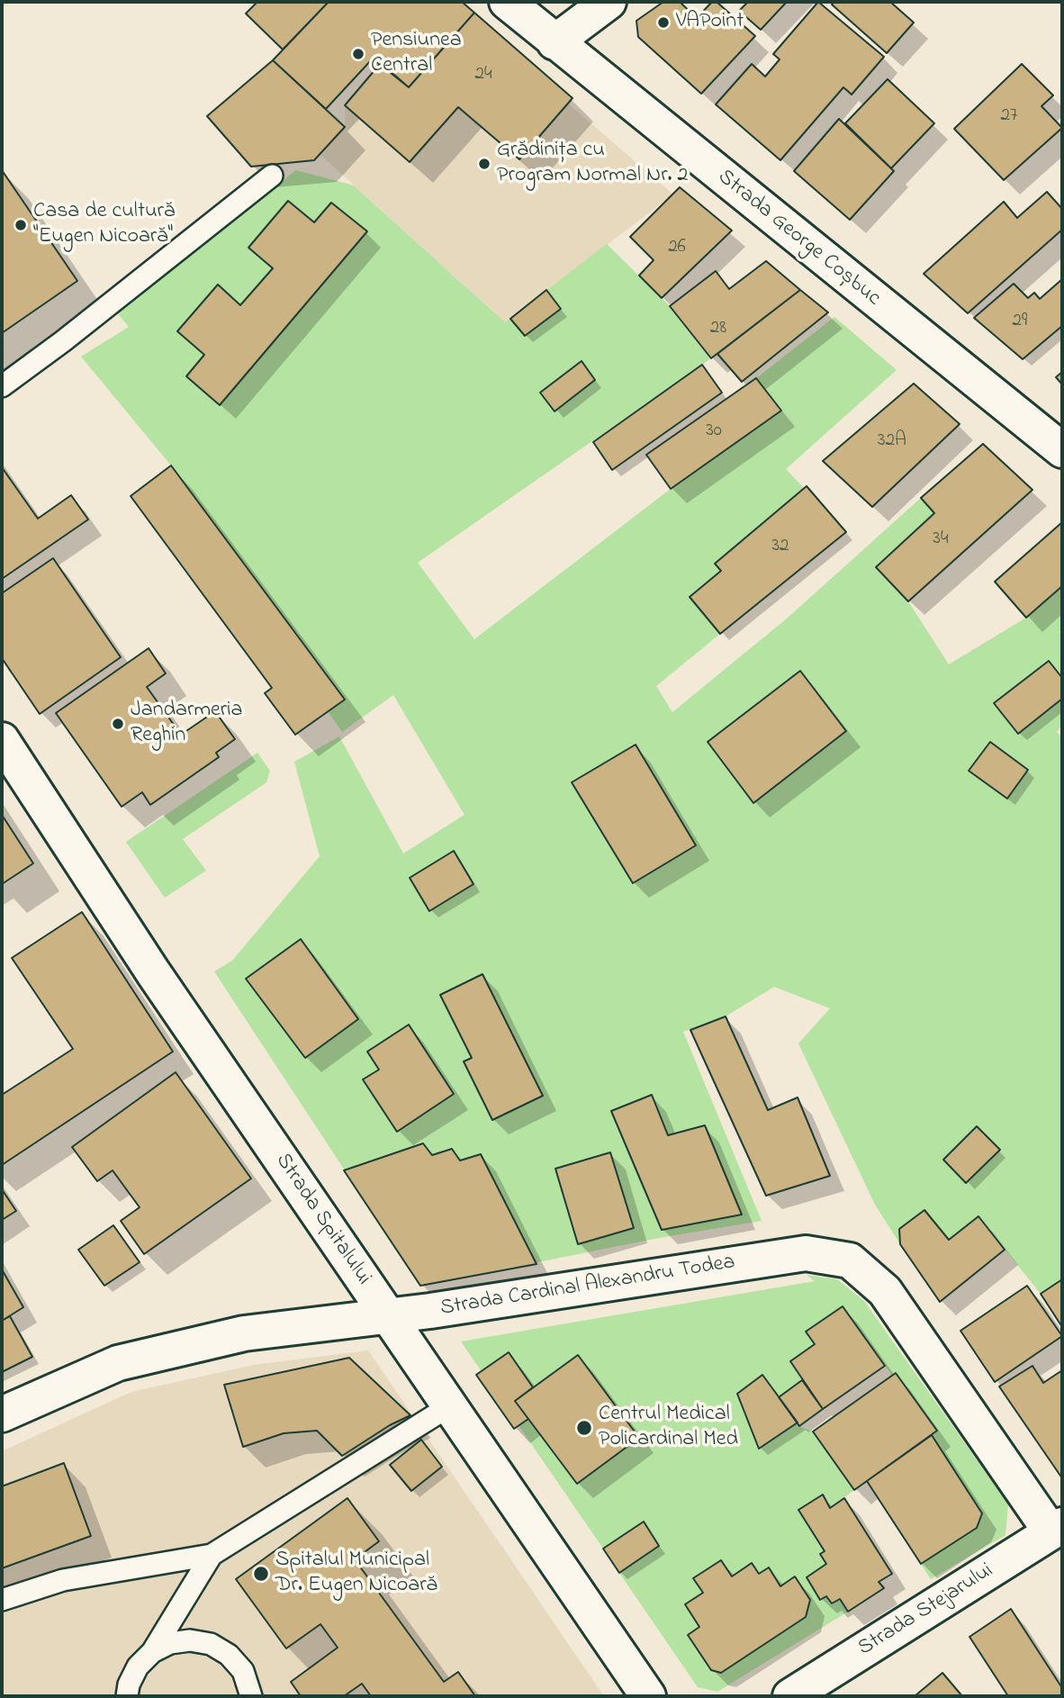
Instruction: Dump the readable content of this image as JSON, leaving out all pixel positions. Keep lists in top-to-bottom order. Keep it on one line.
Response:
{"streets":{"street":["Strada George Coșbuc","Strada Spitalului","Strada Cardinal Alexandru Todea","Strada Stejarului"]},"crossings":[["Strada Spitalului","Strada Cardinal Alexandru Todea"],["Strada Cardinal Alexandru Todea","Strada Stejarului"]],"places":["VAPoint","Pensiunea Central","Grădinița cu Program Normal Nr. 2","Casa de cultură \"Eugen Nicoară\"","Jandarmeria Reghin","Centrul Medical Policardinal Med","Spitalul Municipal Dr. Eugen Nicoară"],"house_numbers":["24","27","26","29","28","30","32A","34","32"]}
